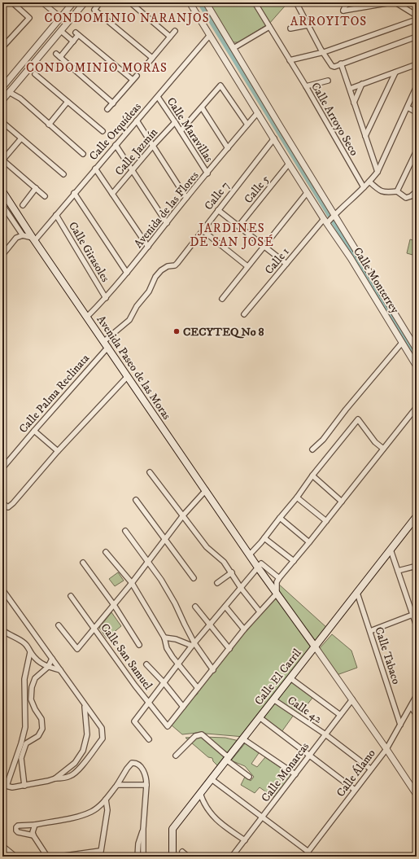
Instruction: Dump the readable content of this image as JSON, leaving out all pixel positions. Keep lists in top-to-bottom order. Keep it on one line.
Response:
{"streets":{"main road":["Avenida Paseo de las Moras","Calle El Carril"],"street":["Calle Arroyo Seco","Calle Maravillas","Calle Orquídeas","Calle Jazmín","Calle 5","Calle 7","Avenida de las Flores","Calle Girasoles","Calle 1","Calle Monterrey","Calle Palma Reclinata","Calle Tabaco","Calle San Samuel","Calle 42","Calle Monarcas","Calle Álamo"]},"crossings":[["Calle Arroyo Seco","Calle 1"],["Calle Maravillas","Calle Orquídeas"],["Calle Maravillas","Calle Jazmín"],["Calle Maravillas","Avenida de las Flores"],["Calle Orquídeas","Calle Girasoles"],["Calle Orquídeas","Calle Monterrey"],["Calle Orquídeas","Avenida Paseo de las Moras"],["Calle 5","Calle Monterrey"],["Calle 7","Calle Monterrey"],["Calle 7","Avenida Paseo de las Moras"],["Avenida de las Flores","Calle Girasoles"],["Avenida de las Flores","Calle Monterrey"],["Avenida de las Flores","Avenida Paseo de las Moras"],["Calle 1","Calle Monterrey"],["Avenida Paseo de las Moras","Calle Palma Reclinata"],["Avenida Paseo de las Moras","Calle El Carril"],["Calle Tabaco","Calle El Carril"],["Calle Tabaco","Calle Álamo"],["Calle El Carril","Calle 42"],["Calle 42","Calle Monarcas"],["Calle 42","Calle Álamo"]],"districts":["CONDOMINIO NARANJOS","ARROYITOS","CONDOMINIO MORAS","JARDINES DE SAN JOSÉ"],"places":["CECYTEQ No 8"]}
